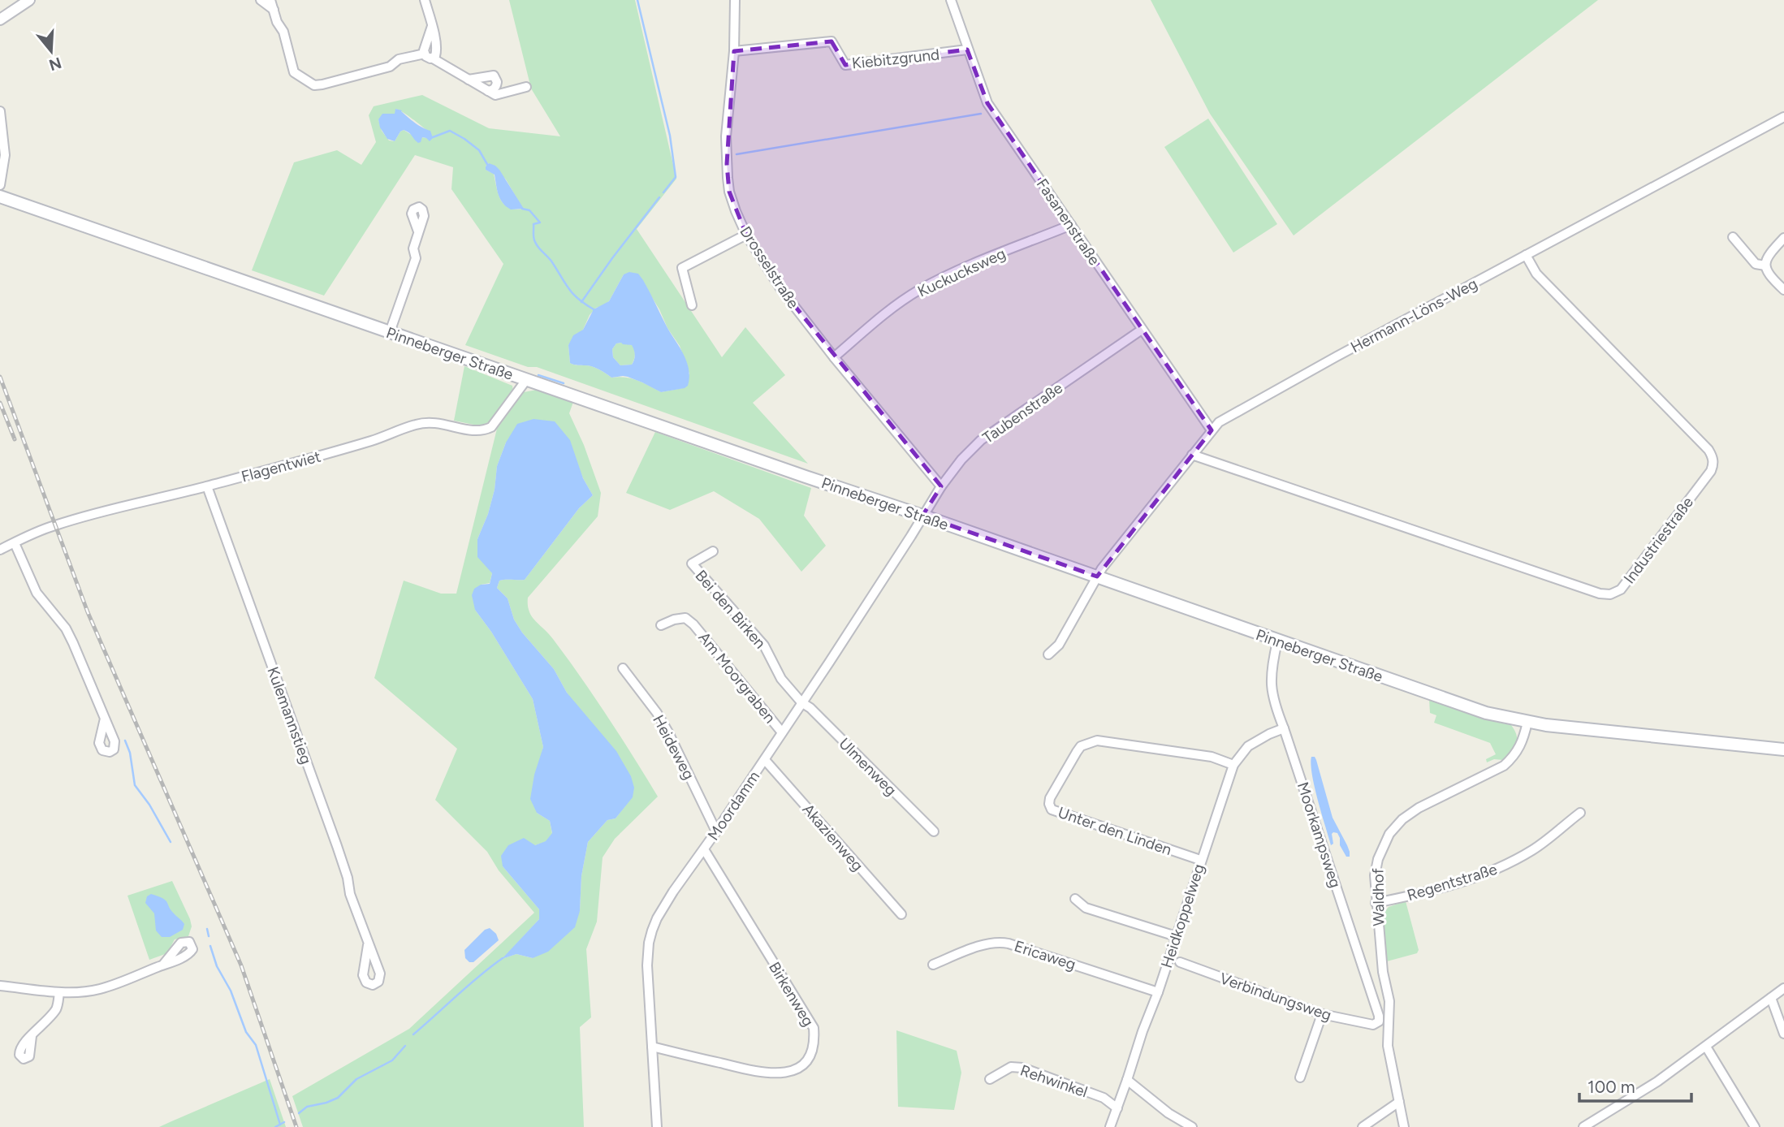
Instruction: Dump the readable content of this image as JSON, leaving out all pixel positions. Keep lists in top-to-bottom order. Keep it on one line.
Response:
{"streets":{"main road":["Pinneberger Straße"],"street":["Kiebitzgrund","Fasanenstraße","Drosselstraße","Kuckucksweg","Hermann-Löns-Weg","Taubenstraße","Flagentwiet","Industriestraße","Bei den Birken","Am Moorgraben","Kulemannstieg","Heideweg","Ulmenweg","Moordamm","Unter den Linden","Moorkampsweg","Akazienweg","Regentstraße","Waldhof","Heidkoppelweg","Ericaweg","Birkenweg","Verbindungsweg","Rehwinkel"]},"crossings":[["Kiebitzgrund","Fasanenstraße"],["Kiebitzgrund","Drosselstraße"],["Fasanenstraße","Kuckucksweg"],["Fasanenstraße","Hermann-Löns-Weg"],["Fasanenstraße","Taubenstraße"],["Drosselstraße","Kuckucksweg"],["Drosselstraße","Taubenstraße"],["Hermann-Löns-Weg","Pinneberger Straße"],["Hermann-Löns-Weg","Industriestraße"],["Pinneberger Straße","Taubenstraße"],["Pinneberger Straße","Flagentwiet"],["Pinneberger Straße","Moordamm"],["Pinneberger Straße","Moorkampsweg"],["Pinneberger Straße","Waldhof"],["Taubenstraße","Moordamm"],["Flagentwiet","Kulemannstieg"],["Bei den Birken","Ulmenweg"],["Bei den Birken","Moordamm"],["Am Moorgraben","Moordamm"],["Heideweg","Moordamm"],["Ulmenweg","Moordamm"],["Moordamm","Akazienweg"],["Moordamm","Birkenweg"],["Unter den Linden","Heidkoppelweg"],["Moorkampsweg","Heidkoppelweg"],["Moorkampsweg","Verbindungsweg"],["Regentstraße","Waldhof"],["Heidkoppelweg","Ericaweg"],["Heidkoppelweg","Rehwinkel"]],"scale_bar":"100 m","north":"bottom"}
